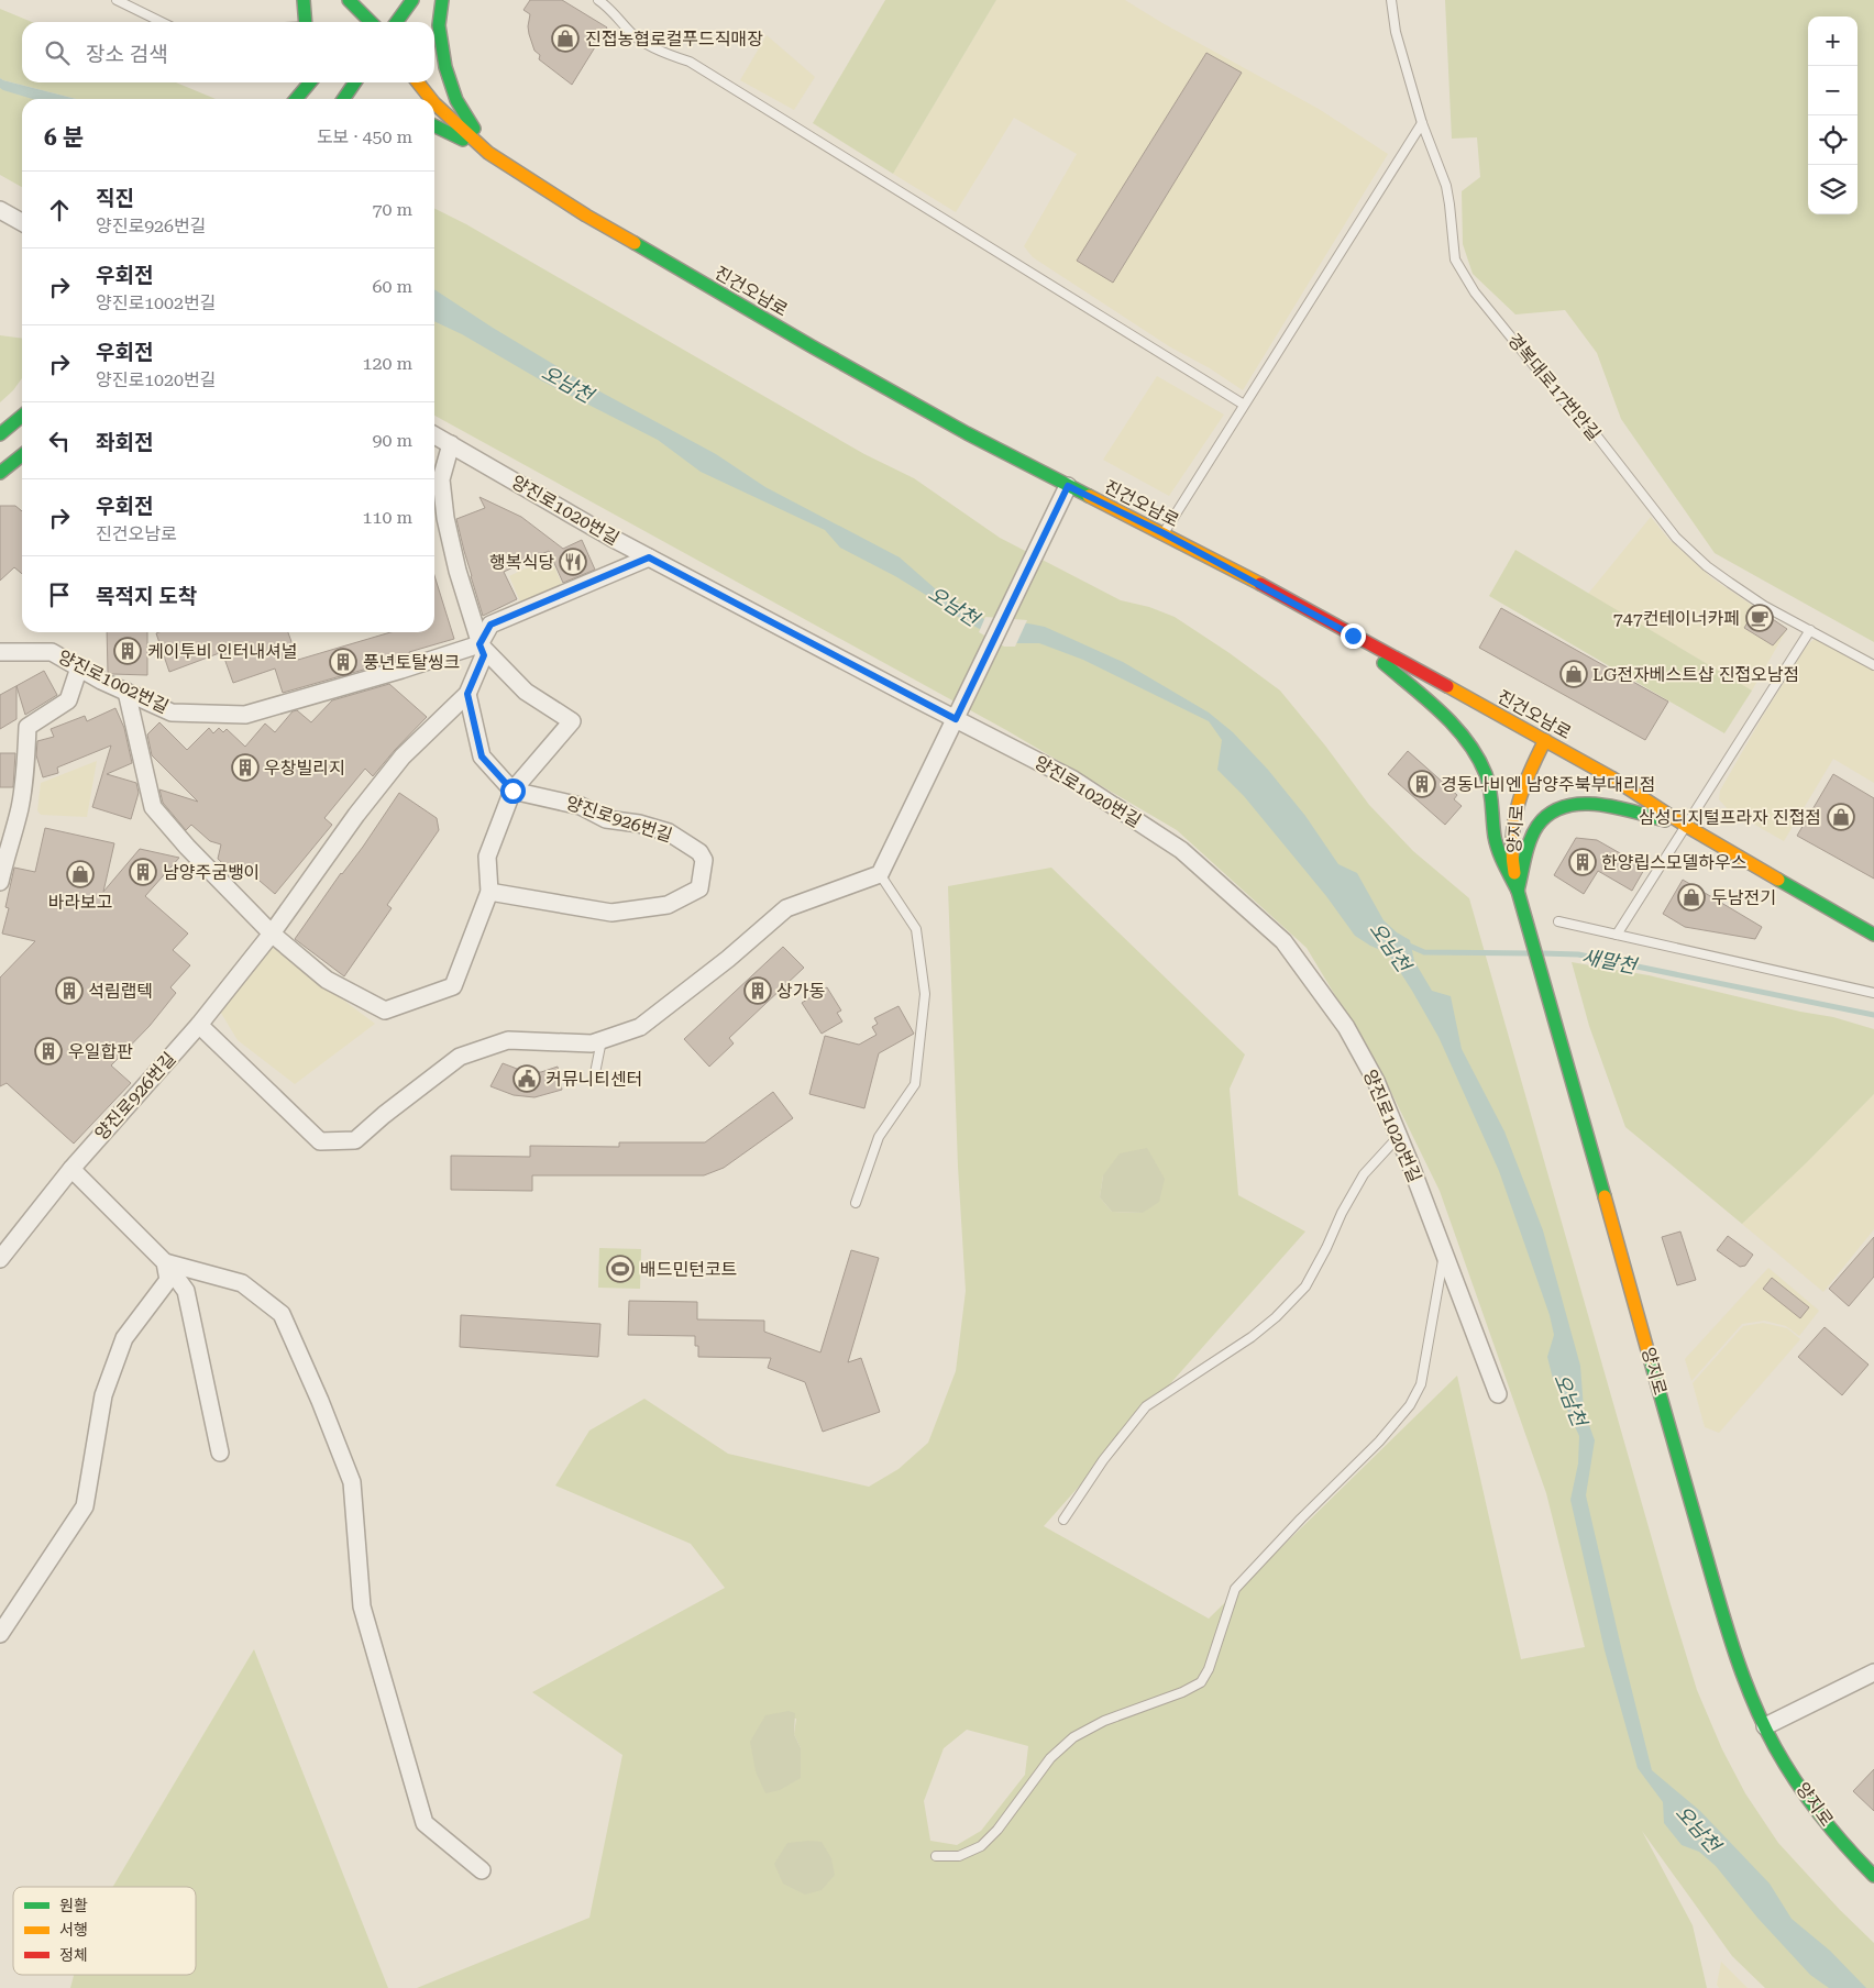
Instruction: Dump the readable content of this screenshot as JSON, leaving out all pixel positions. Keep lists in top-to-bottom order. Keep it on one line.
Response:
{"streets":{"main road":["진건오남로","양지로"],"street":["양진로1020번길","양진로1002번길","양진로926번길"],"lane":["경복대로17번안길"]},"crossings":[["진건오남로","양지로"],["양진로1002번길","양진로926번길"]],"water":["오남천","새말천"],"places":{"shop":["진접농협로컬푸드직매장","LG전자베스트샵 진접오남점","삼성디지털프라자 진접점","바라보고","두남전기"],"restaurant":["행복식당"],"cafe":["747컨테이너카페"],"building":["케이투비 인터내셔널","풍년토탈씽크","우창빌리지","경동나비엔 남양주북부대리점","한양립스모델하우스","남양주굼뱅이","석림랩텍","상가동","우일합판"],"public building":["커뮤니티센터"],"sports":["배드민턴코트"]},"legend":["원활","서행","정체"],"page":{"map_buttons":["+","−"],"search":"장소 검색","heading":["6 분","도보 · 450 m"],"list":[["직진","양진로926번길","70 m"],["우회전","양진로1002번길","60 m"],["우회전","양진로1020번길","120 m"],["좌회전","90 m"],["우회전","진건오남로","110 m"],"목적지 도착"]}}
